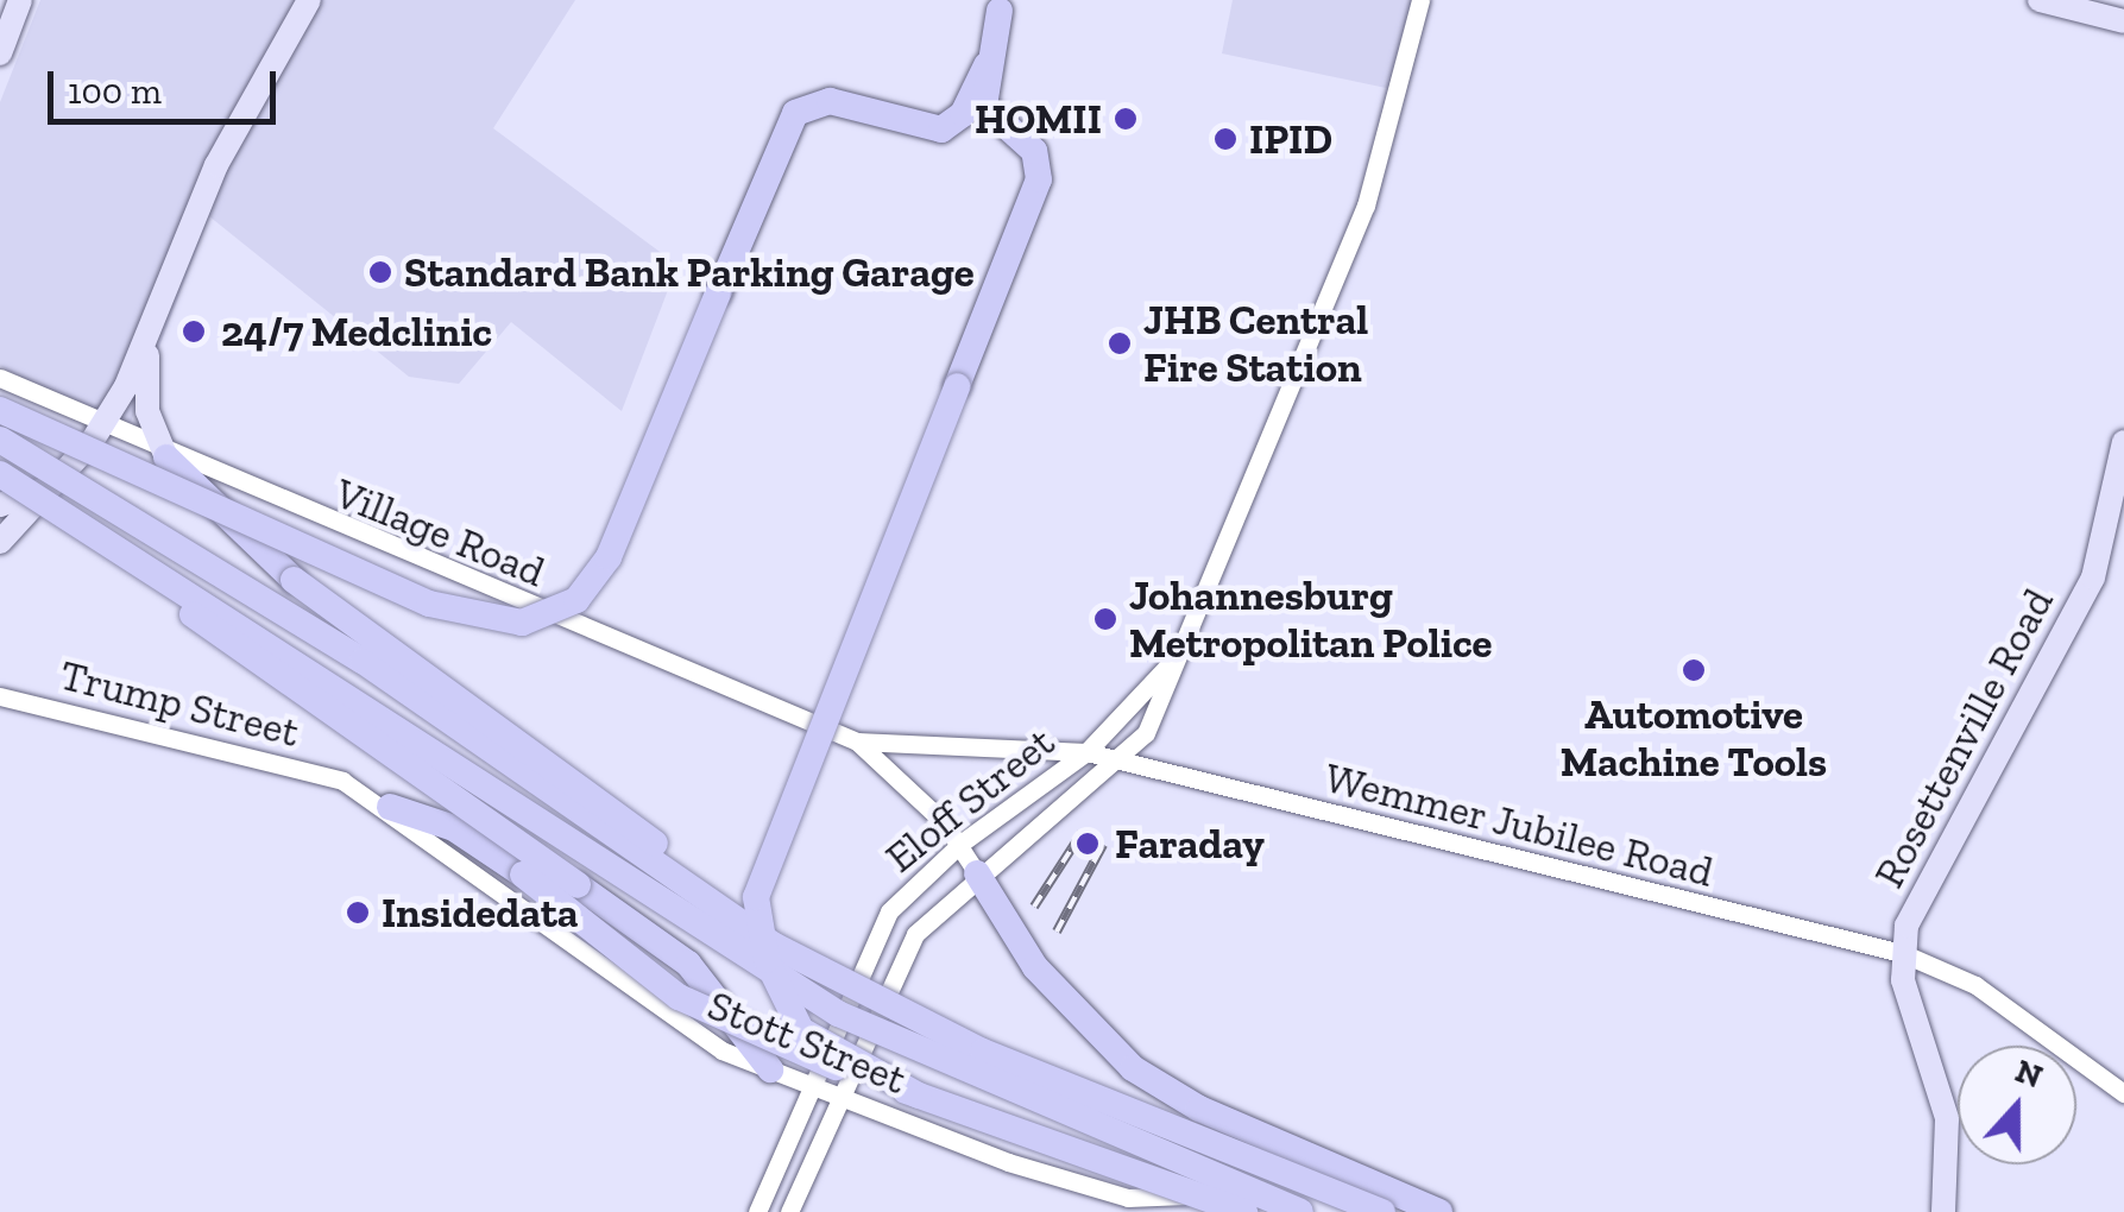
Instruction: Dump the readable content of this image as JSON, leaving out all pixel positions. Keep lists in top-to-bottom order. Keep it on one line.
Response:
{"streets":{"main road":["Rosettenville Road"],"street":["Village Road","Trump Street","Eloff Street","Wemmer Jubilee Road","Stott Street"]},"crossings":[["Village Road","Wemmer Jubilee Road"],["Trump Street","Stott Street"],["Rosettenville Road","Wemmer Jubilee Road"],["Eloff Street","Wemmer Jubilee Road"],["Eloff Street","Stott Street"]],"places":["HOMII","IPID","Standard Bank Parking Garage","24/7 Medclinic","JHB Central Fire Station","Johannesburg Metropolitan Police","Automotive Machine Tools","Faraday","Insidedata"],"scale_bar":"100 m","north":"top"}
